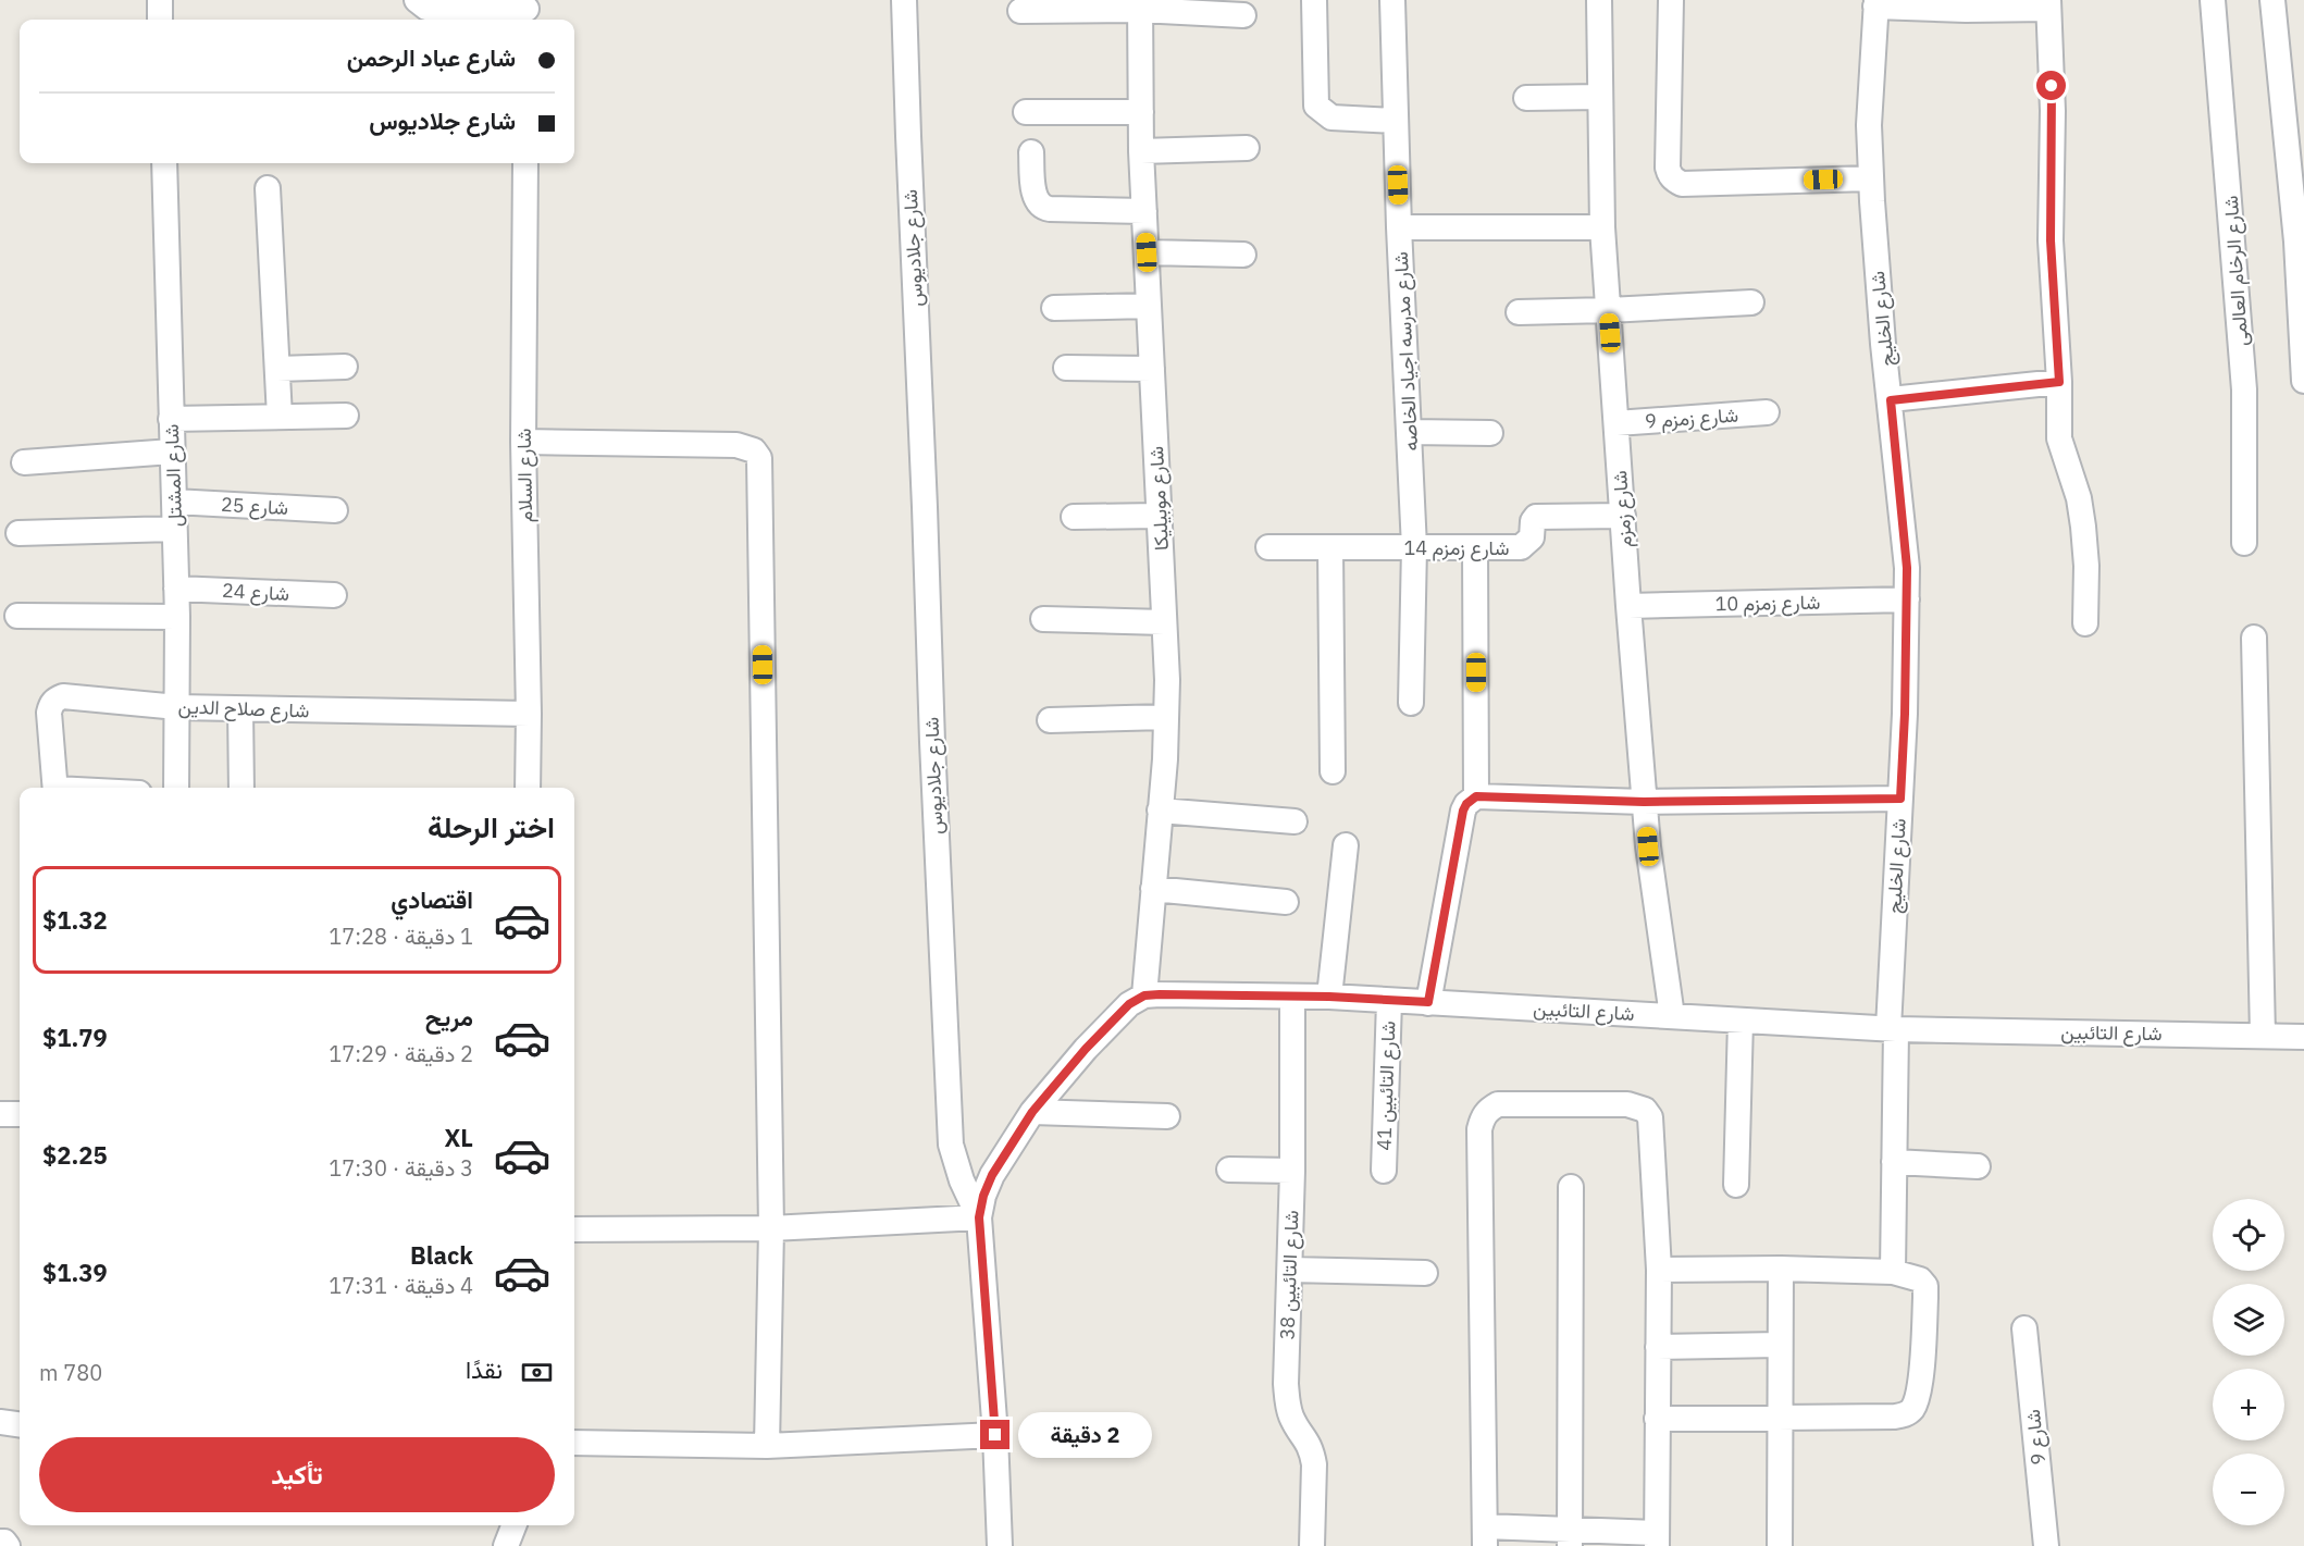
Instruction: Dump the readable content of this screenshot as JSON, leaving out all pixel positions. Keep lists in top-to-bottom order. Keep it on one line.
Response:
{"streets":{"street":["شارع جلاديوس","شارع الرخام العالمى","شارع الخليج","شارع مدرسه اجياد الخاصه","شارع زمزم 9","شارع المشتل","شارع السلام","شارع موبيليكا","شارع 25","شارع زمزم","شارع زمزم 14","شارع 24","شارع زمزم 10","شارع صلاح الدين","شارع التائبين","شارع التائبين 41","شارع التائبين 38","شارع 9"]},"crossings":[["شارع الخليج","شارع زمزم 10"],["شارع الخليج","شارع التائبين"],["شارع مدرسه اجياد الخاصه","شارع زمزم 14"],["شارع زمزم 9","شارع زمزم"],["شارع المشتل","شارع 25"],["شارع المشتل","شارع 24"],["شارع المشتل","شارع صلاح الدين"],["شارع السلام","شارع صلاح الدين"],["شارع موبيليكا","شارع التائبين"],["شارع زمزم","شارع زمزم 14"],["شارع زمزم","شارع زمزم 10"],["شارع زمزم","شارع التائبين"],["شارع التائبين","شارع التائبين 41"],["شارع التائبين","شارع التائبين 38"]],"page":{"banner":["شارع عباد الرحمن","شارع جلاديوس"],"heading":"اختر الرحلة","list":[{"name":"اقتصادي","note":"1 دقيقة · 17:28","value":"$1.32"},{"name":"مريح","note":"2 دقيقة · 17:29","value":"$1.79"},{"name":"XL","note":"3 دقيقة · 17:30","value":"$2.25"},{"name":"Black","note":"4 دقيقة · 17:31","value":"$1.39"}],"map_buttons":["+","−"],"pay":["نقدًا","780 m"],"bubble":"2 دقيقة","buttons":"تأكيد"}}
